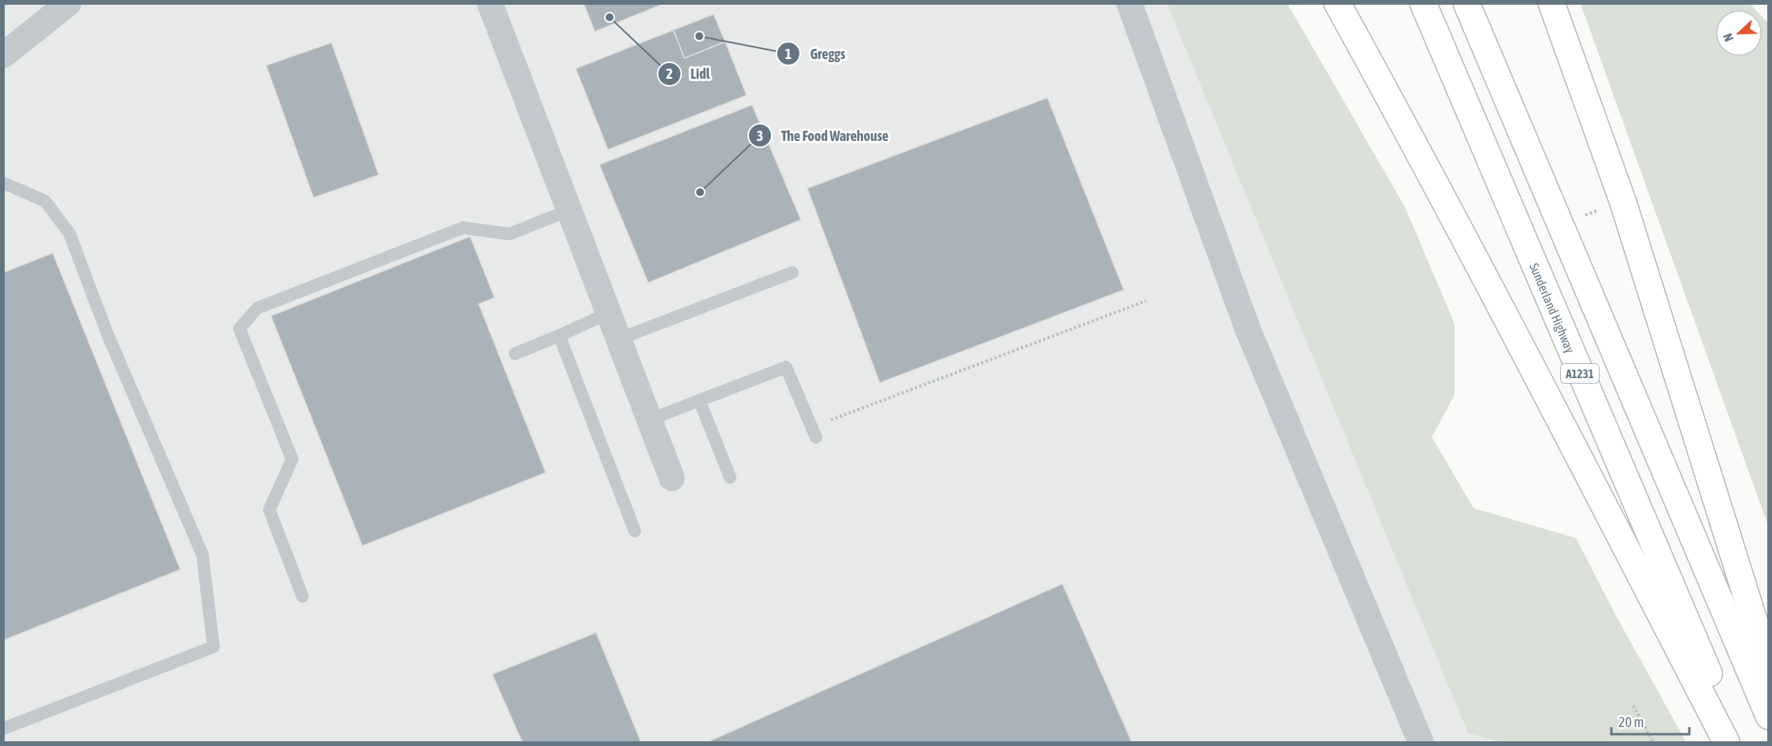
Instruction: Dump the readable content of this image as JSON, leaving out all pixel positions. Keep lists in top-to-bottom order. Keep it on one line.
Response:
{"streets":{"highway":["Sunderland Highway","A1231"]},"places":["Lidl","Greggs","The Food Warehouse"],"scale_bar":"20 m","north":"left"}
